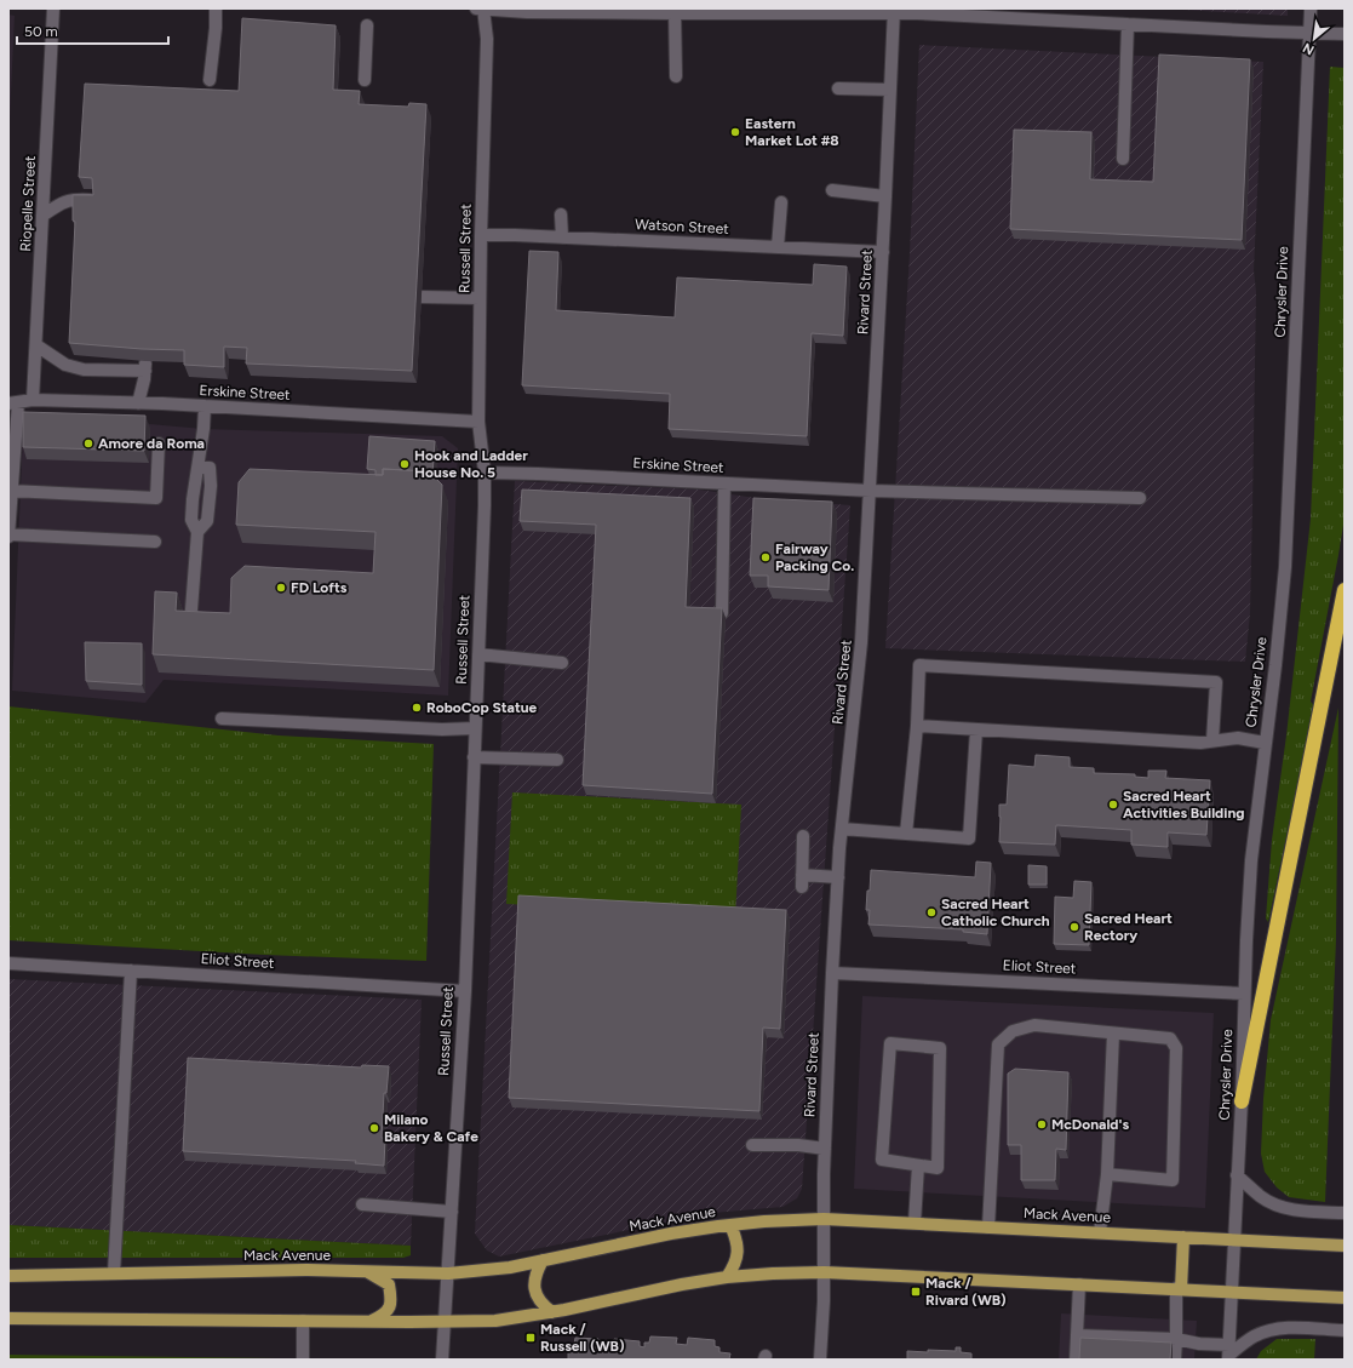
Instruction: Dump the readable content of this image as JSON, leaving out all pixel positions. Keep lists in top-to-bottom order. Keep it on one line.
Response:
{"streets":{"main road":["Mack Avenue"],"street":["Riopelle Street","Watson Street","Russell Street","Rivard Street","Chrysler Drive","Erskine Street","Eliot Street"]},"crossings":[["Riopelle Street","Erskine Street"],["Watson Street","Russell Street"],["Watson Street","Rivard Street"],["Russell Street","Erskine Street"],["Russell Street","Eliot Street"],["Russell Street","Mack Avenue"],["Rivard Street","Erskine Street"],["Rivard Street","Eliot Street"],["Rivard Street","Mack Avenue"],["Chrysler Drive","Eliot Street"],["Chrysler Drive","Mack Avenue"]],"places":{"other":["Eastern Market Lot #8","Amore da Roma","Hook and Ladder House No. 5","Fairway Packing Co.","FD Lofts","RoboCop Statue","Sacred Heart Activities Building","Sacred Heart Catholic Church","Sacred Heart Rectory","McDonald's","Milano Bakery & Cafe"],"transit":["Mack / Rivard (WB)","Mack / Russell (WB)"]},"scale_bar":"50 m","north":"bottom left"}
